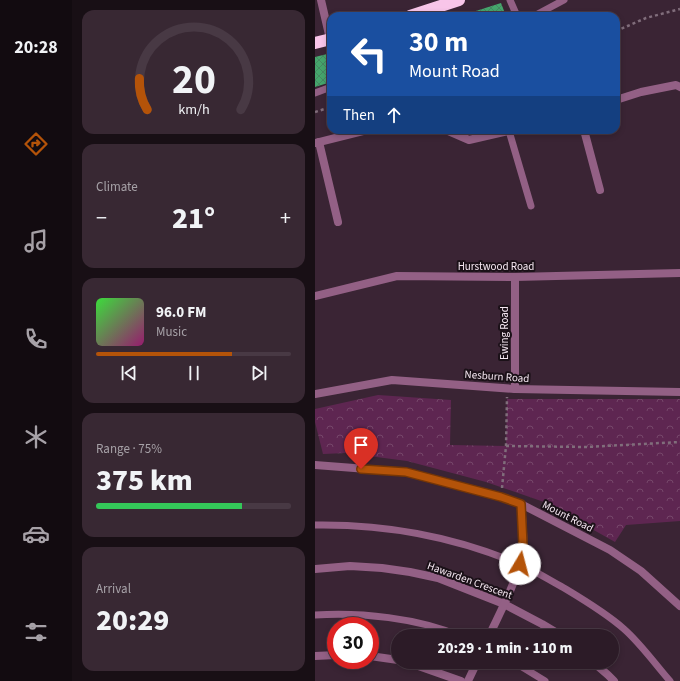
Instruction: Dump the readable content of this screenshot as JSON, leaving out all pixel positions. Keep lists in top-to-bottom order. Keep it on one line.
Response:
{"streets":{"street":["Hurstwood Road","Ewing Road","Nesburn Road","Mount Road","Hawarden Crescent"]},"crossings":[["Hurstwood Road","Ewing Road"],["Ewing Road","Nesburn Road"]],"page":{"tabs":"20:28","turn":["30 m","Mount Road"],"then":"Then","tile":["Climate",["Range · 75%","375 km"],["Arrival","20:29"]],"heat":["−","21°","+"],"song":["96.0 FM","Music"],"limit":"30","trip":"20:29 · 1 min · 110 m","gauge":["20","km/h"]}}
